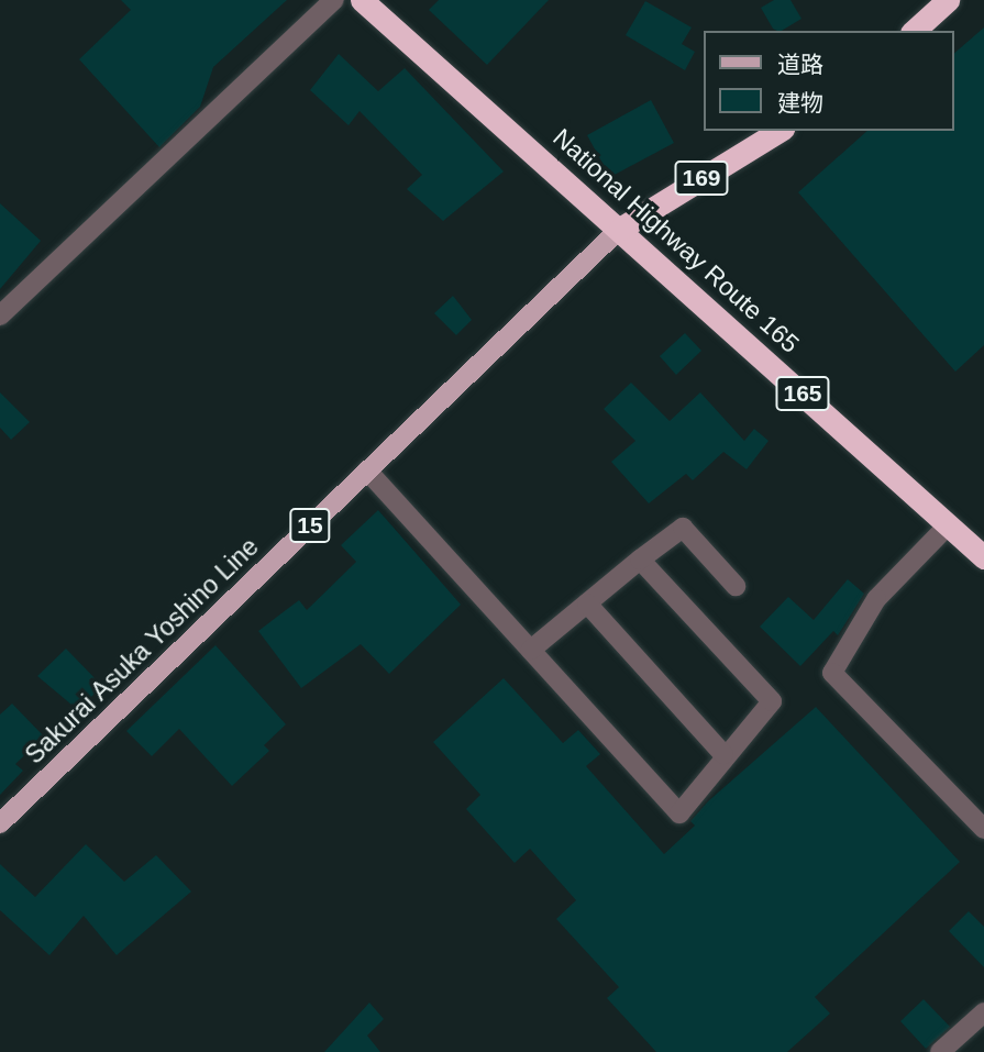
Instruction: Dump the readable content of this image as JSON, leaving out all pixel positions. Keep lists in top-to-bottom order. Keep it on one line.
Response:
{"streets":{"highway":["169","National Highway Route 165","165"],"main road":["15","Sakurai Asuka Yoshino Line"]},"crossings":[["169","National Highway Route 165"],["169","Sakurai Asuka Yoshino Line"],["National Highway Route 165","Sakurai Asuka Yoshino Line"]],"legend":["道路","建物"]}
